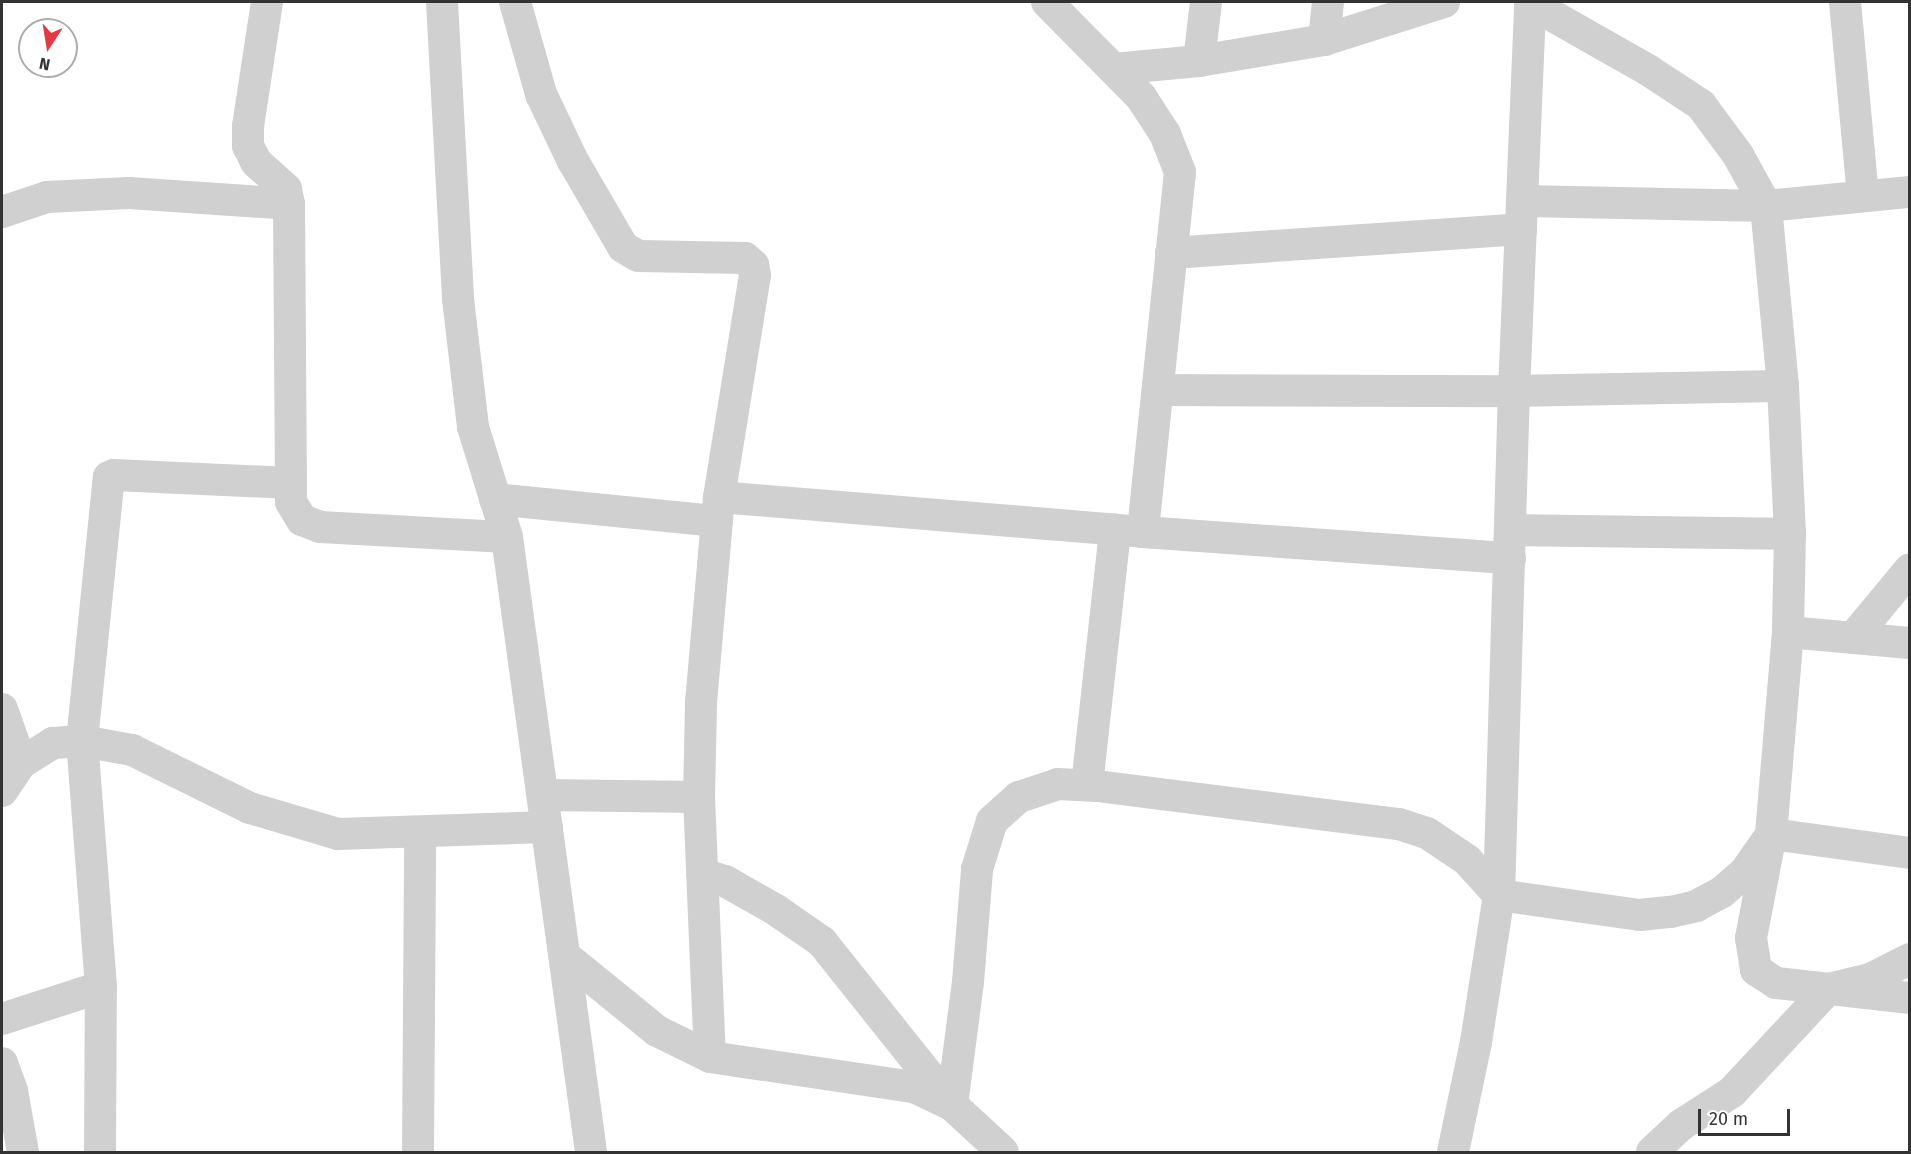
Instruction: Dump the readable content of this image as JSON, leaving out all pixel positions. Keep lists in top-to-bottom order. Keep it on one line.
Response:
{"scale_bar":"20 m","north":"bottom"}
